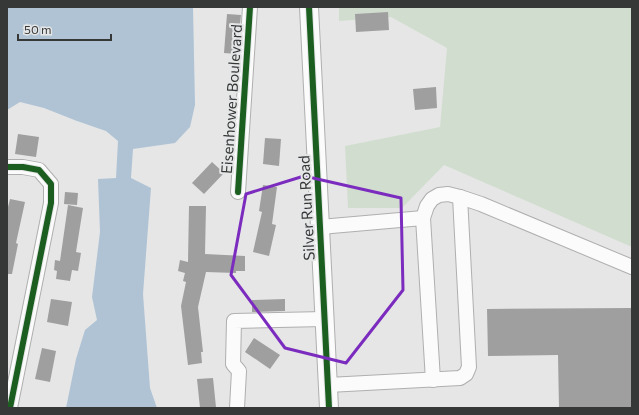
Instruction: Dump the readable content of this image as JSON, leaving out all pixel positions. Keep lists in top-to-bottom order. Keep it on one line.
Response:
{"streets":{"main road":["Silver Run Road"],"street":["Eisenhower Boulevard"]},"scale_bar":"50 m"}
